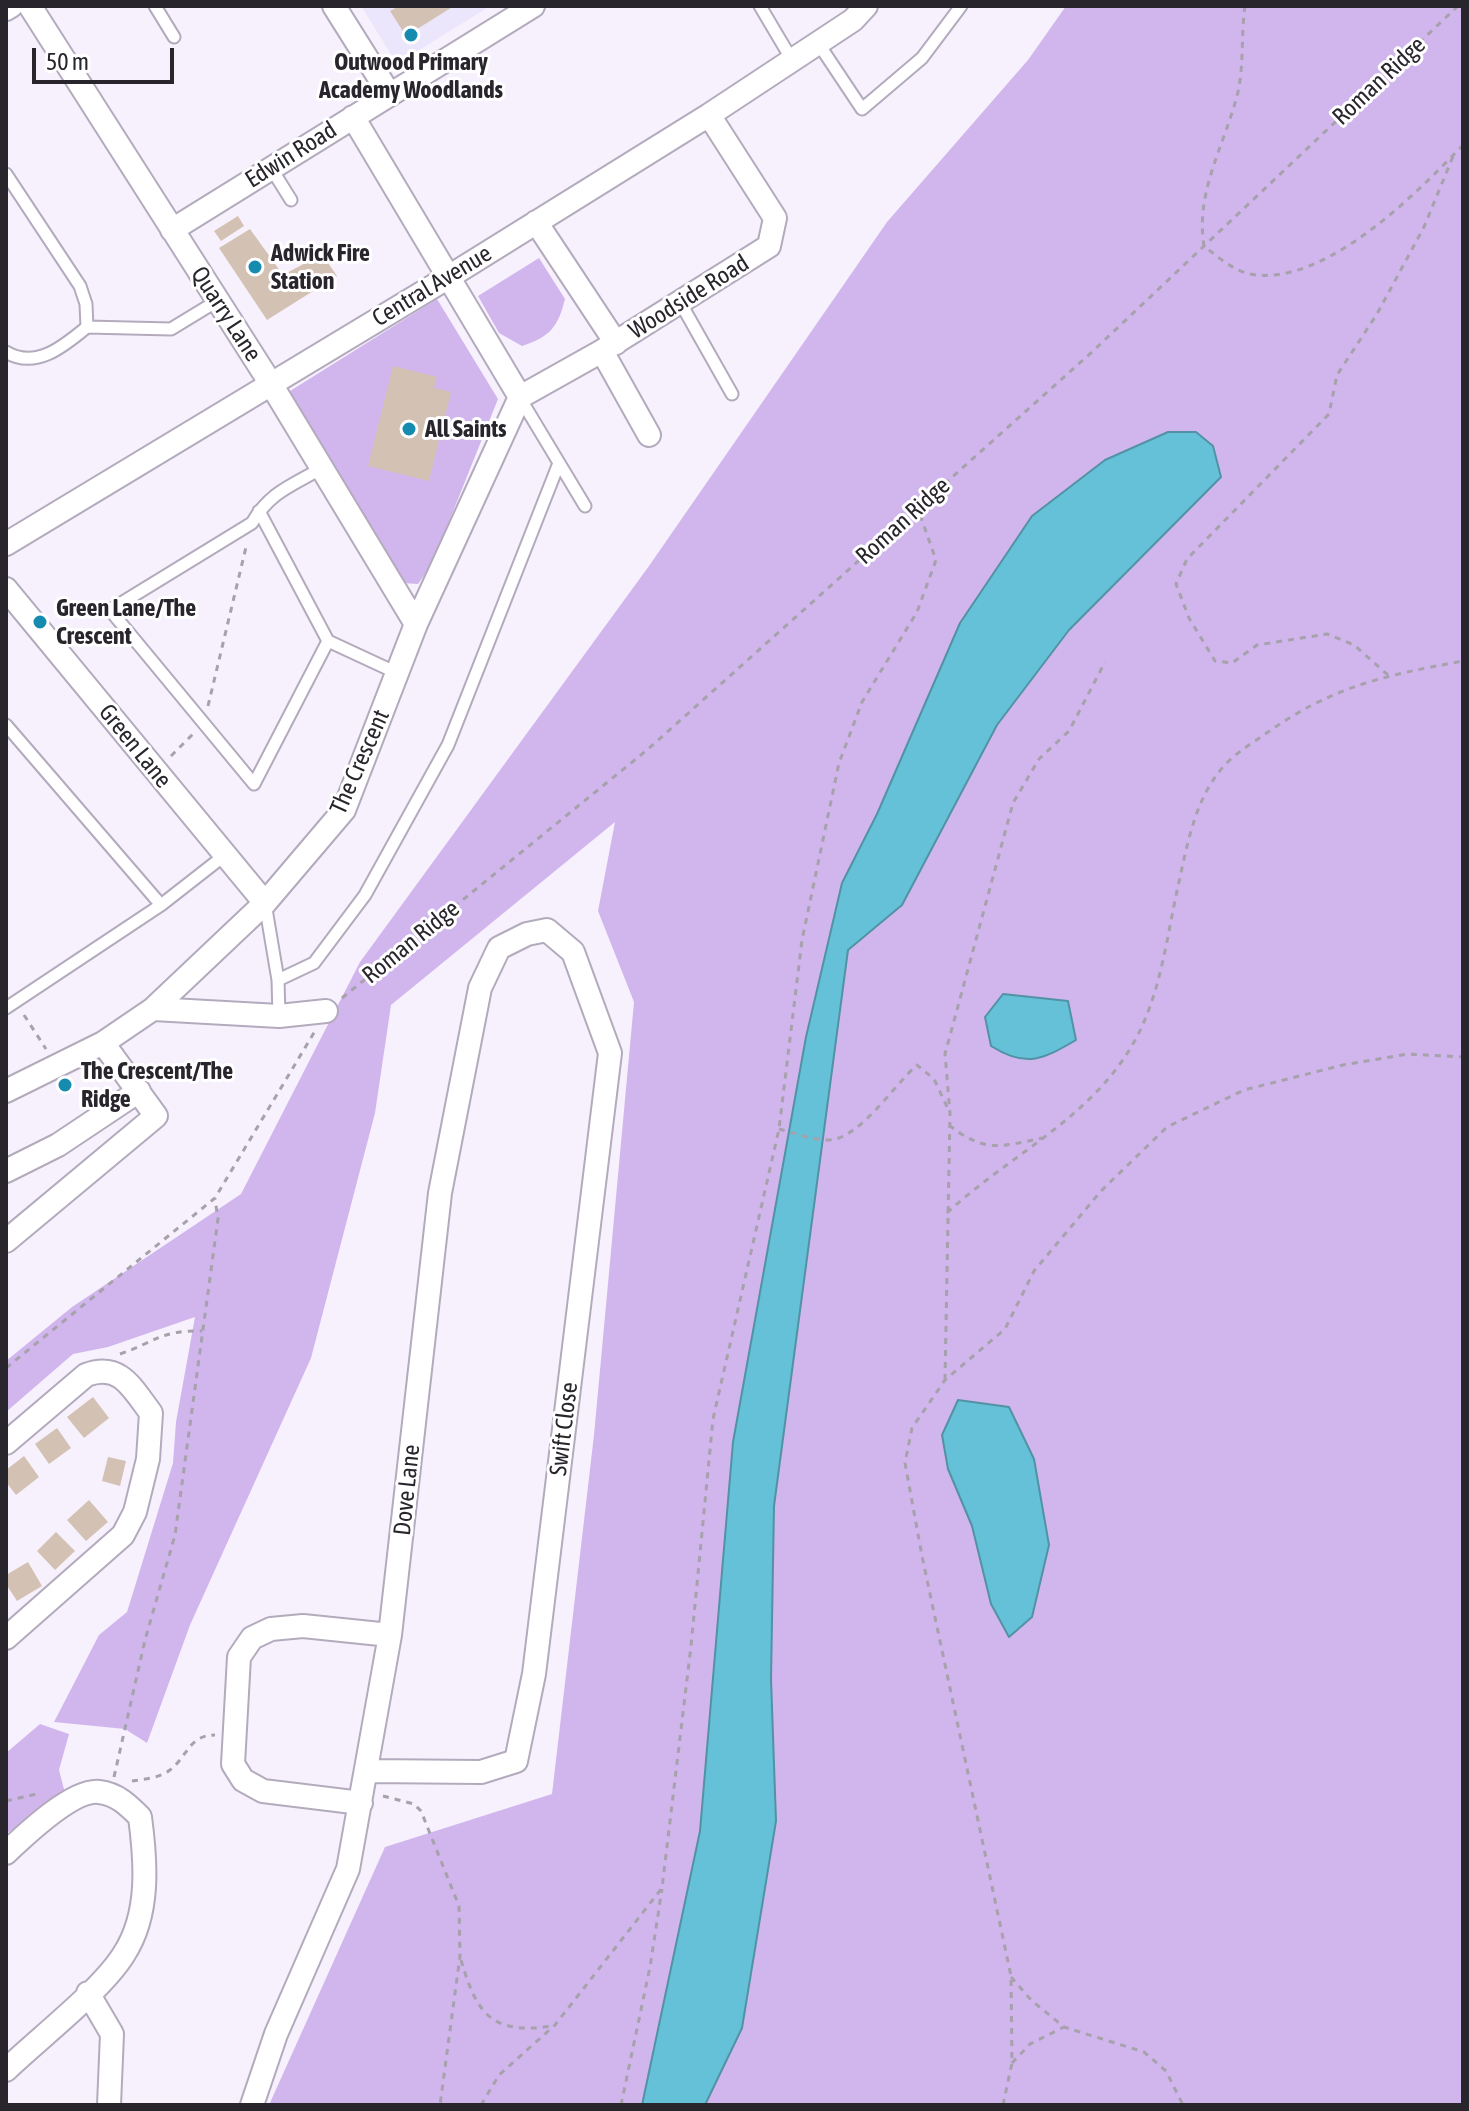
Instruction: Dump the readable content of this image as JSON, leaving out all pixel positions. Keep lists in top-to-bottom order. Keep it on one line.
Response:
{"streets":{"street":["Edwin Road","Central Avenue","Woodside Road","Quarry Lane","Green Lane","The Crescent","Swift Close","Dove Lane"],"path":["Roman Ridge"]},"crossings":[["Edwin Road","Quarry Lane"],["Central Avenue","Woodside Road"],["Central Avenue","Quarry Lane"],["Woodside Road","The Crescent"],["Quarry Lane","The Crescent"],["Green Lane","The Crescent"],["Swift Close","Dove Lane"]],"places":["Outwood Primary Academy Woodlands","Adwick Fire Station","All Saints","Green Lane/The Crescent","The Crescent/The Ridge"],"scale_bar":"50 m"}
